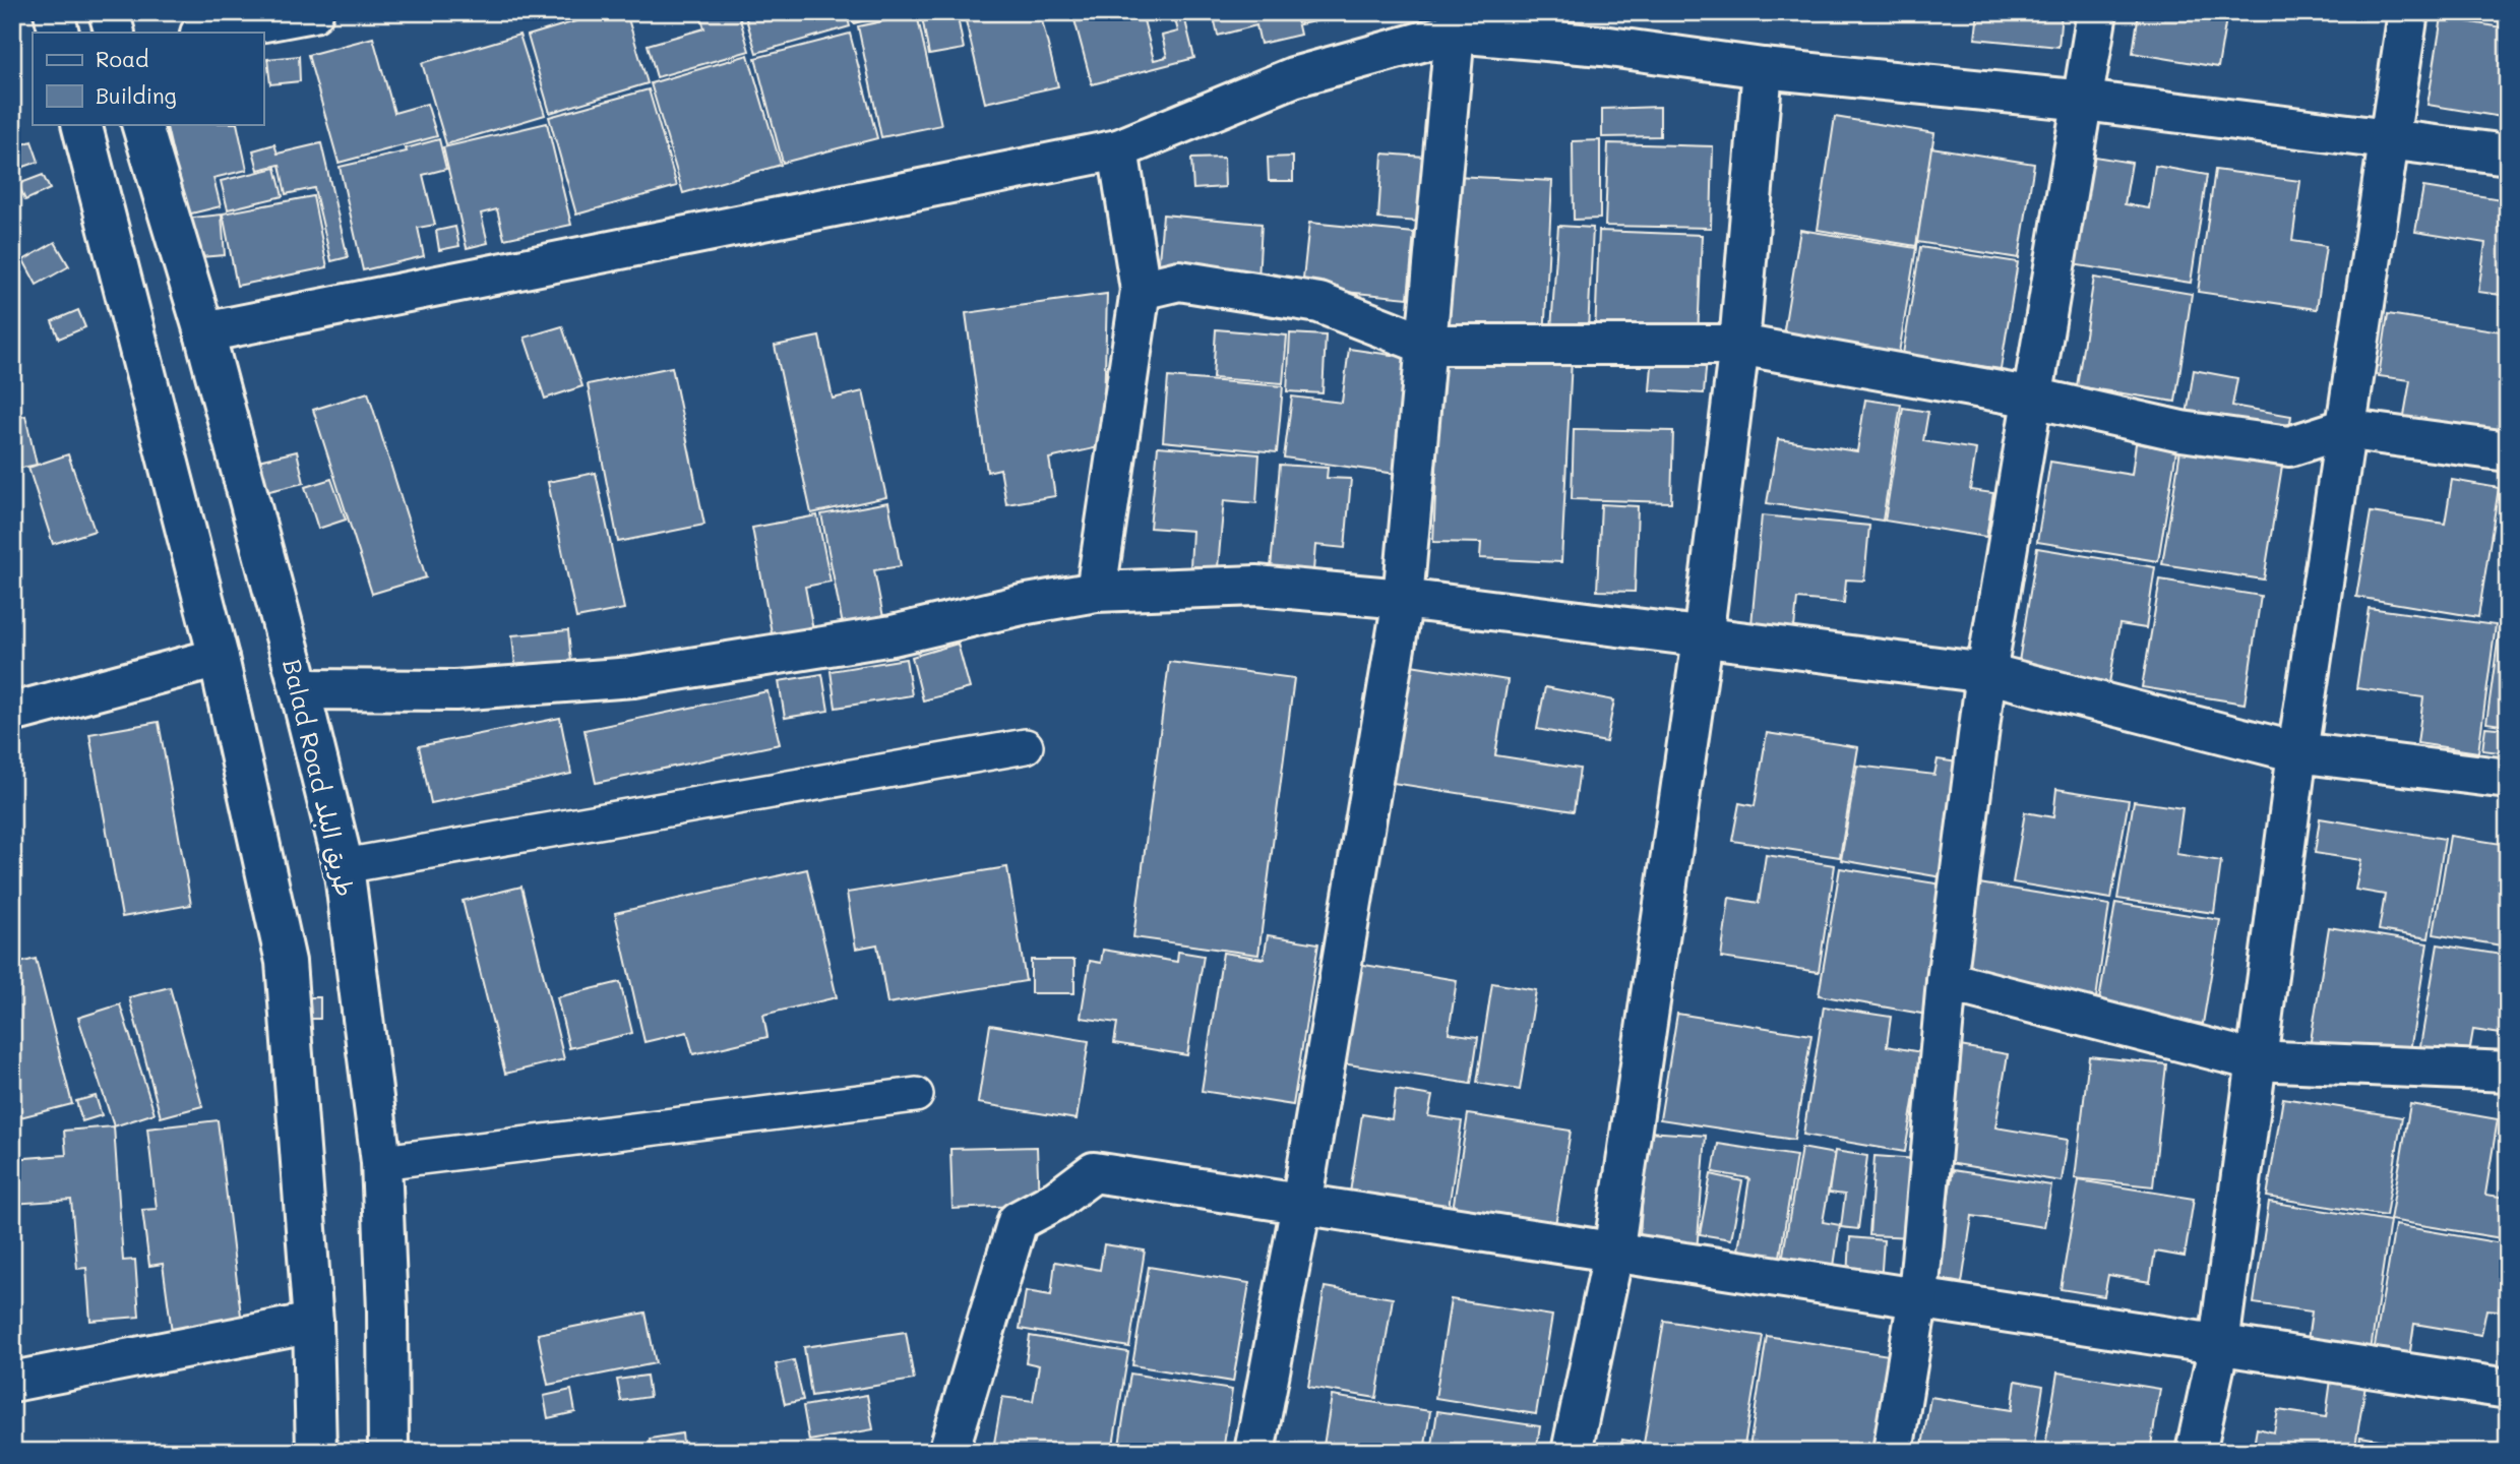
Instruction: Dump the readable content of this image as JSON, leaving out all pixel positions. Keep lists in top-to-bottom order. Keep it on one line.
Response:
{"streets":{"main road":["Balad Road طريق البلد"]},"legend":["Road","Building"]}
